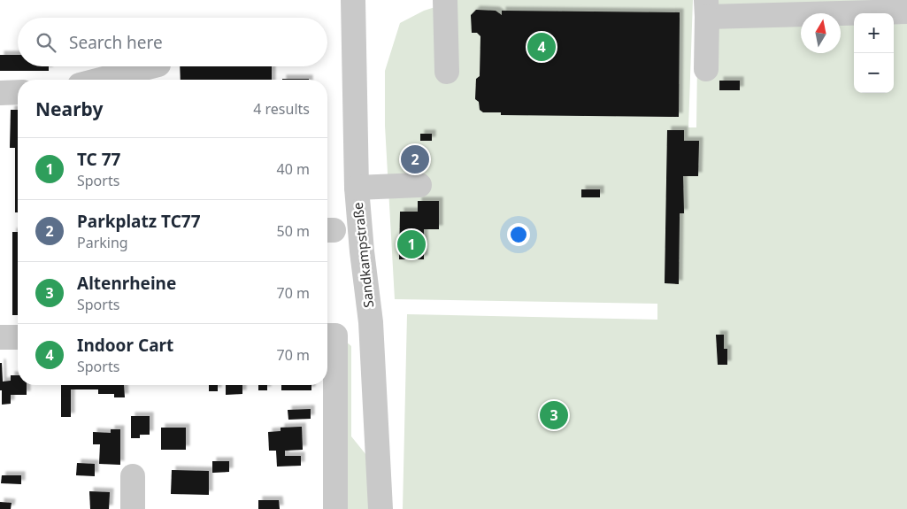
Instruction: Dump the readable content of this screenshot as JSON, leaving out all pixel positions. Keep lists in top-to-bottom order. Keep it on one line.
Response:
{"streets":{"street":["Sandkampstraße"]},"north":"top","page":{"map_buttons":["+","−"],"search":"Search here","pins":["4","2","1","3"],"heading":["Nearby","4 results"],"list":[{"mark":"1","name":"TC 77","note":"Sports","value":"40 m"},{"mark":"2","name":"Parkplatz TC77","note":"Parking","value":"50 m"},{"mark":"3","name":"Altenrheine","note":"Sports","value":"70 m"},{"mark":"4","name":"Indoor Cart","note":"Sports","value":"70 m"}]}}
